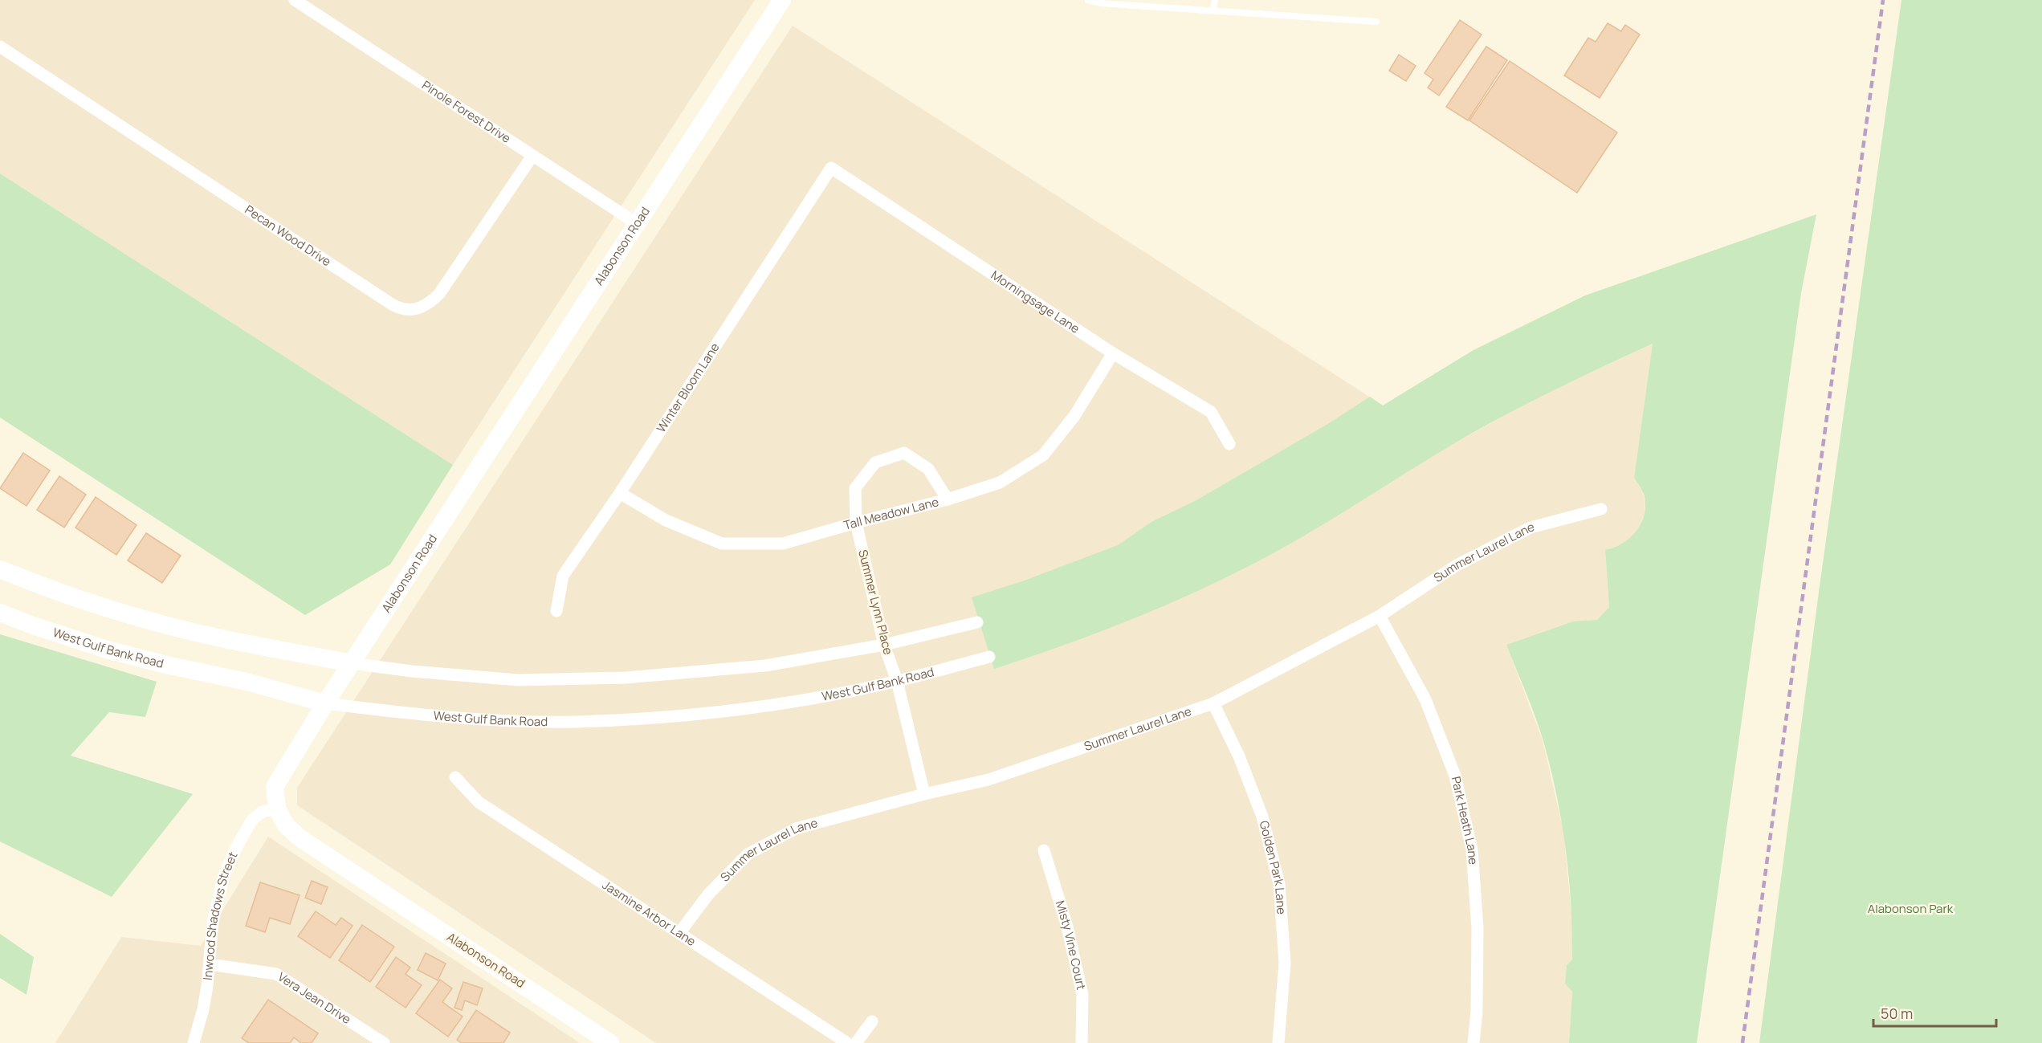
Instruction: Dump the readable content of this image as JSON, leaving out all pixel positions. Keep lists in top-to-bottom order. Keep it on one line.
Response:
{"streets":{"street":["Pinole Forest Drive","Pecan Wood Drive","Alabonson Road","Morningsage Lane","Winter Bloom Lane","Tall Meadow Lane","Summer Laurel Lane","Summer Lynn Place","West Gulf Bank Road","Park Heath Lane","Golden Park Lane","Jasmine Arbor Lane","Inwood Shadows Street","Misty Vine Court","Vera Jean Drive"]},"crossings":[["Pinole Forest Drive","Pecan Wood Drive"],["Pinole Forest Drive","Alabonson Road"],["Alabonson Road","West Gulf Bank Road"],["Alabonson Road","Inwood Shadows Street"],["Morningsage Lane","Winter Bloom Lane"],["Morningsage Lane","Tall Meadow Lane"],["Winter Bloom Lane","Tall Meadow Lane"],["Tall Meadow Lane","Summer Lynn Place"],["Summer Laurel Lane","Summer Lynn Place"],["Summer Laurel Lane","Park Heath Lane"],["Summer Laurel Lane","Golden Park Lane"],["Summer Laurel Lane","Jasmine Arbor Lane"],["Summer Lynn Place","West Gulf Bank Road"],["Inwood Shadows Street","Vera Jean Drive"]],"parks":["Alabonson Park"],"scale_bar":"50 m"}
